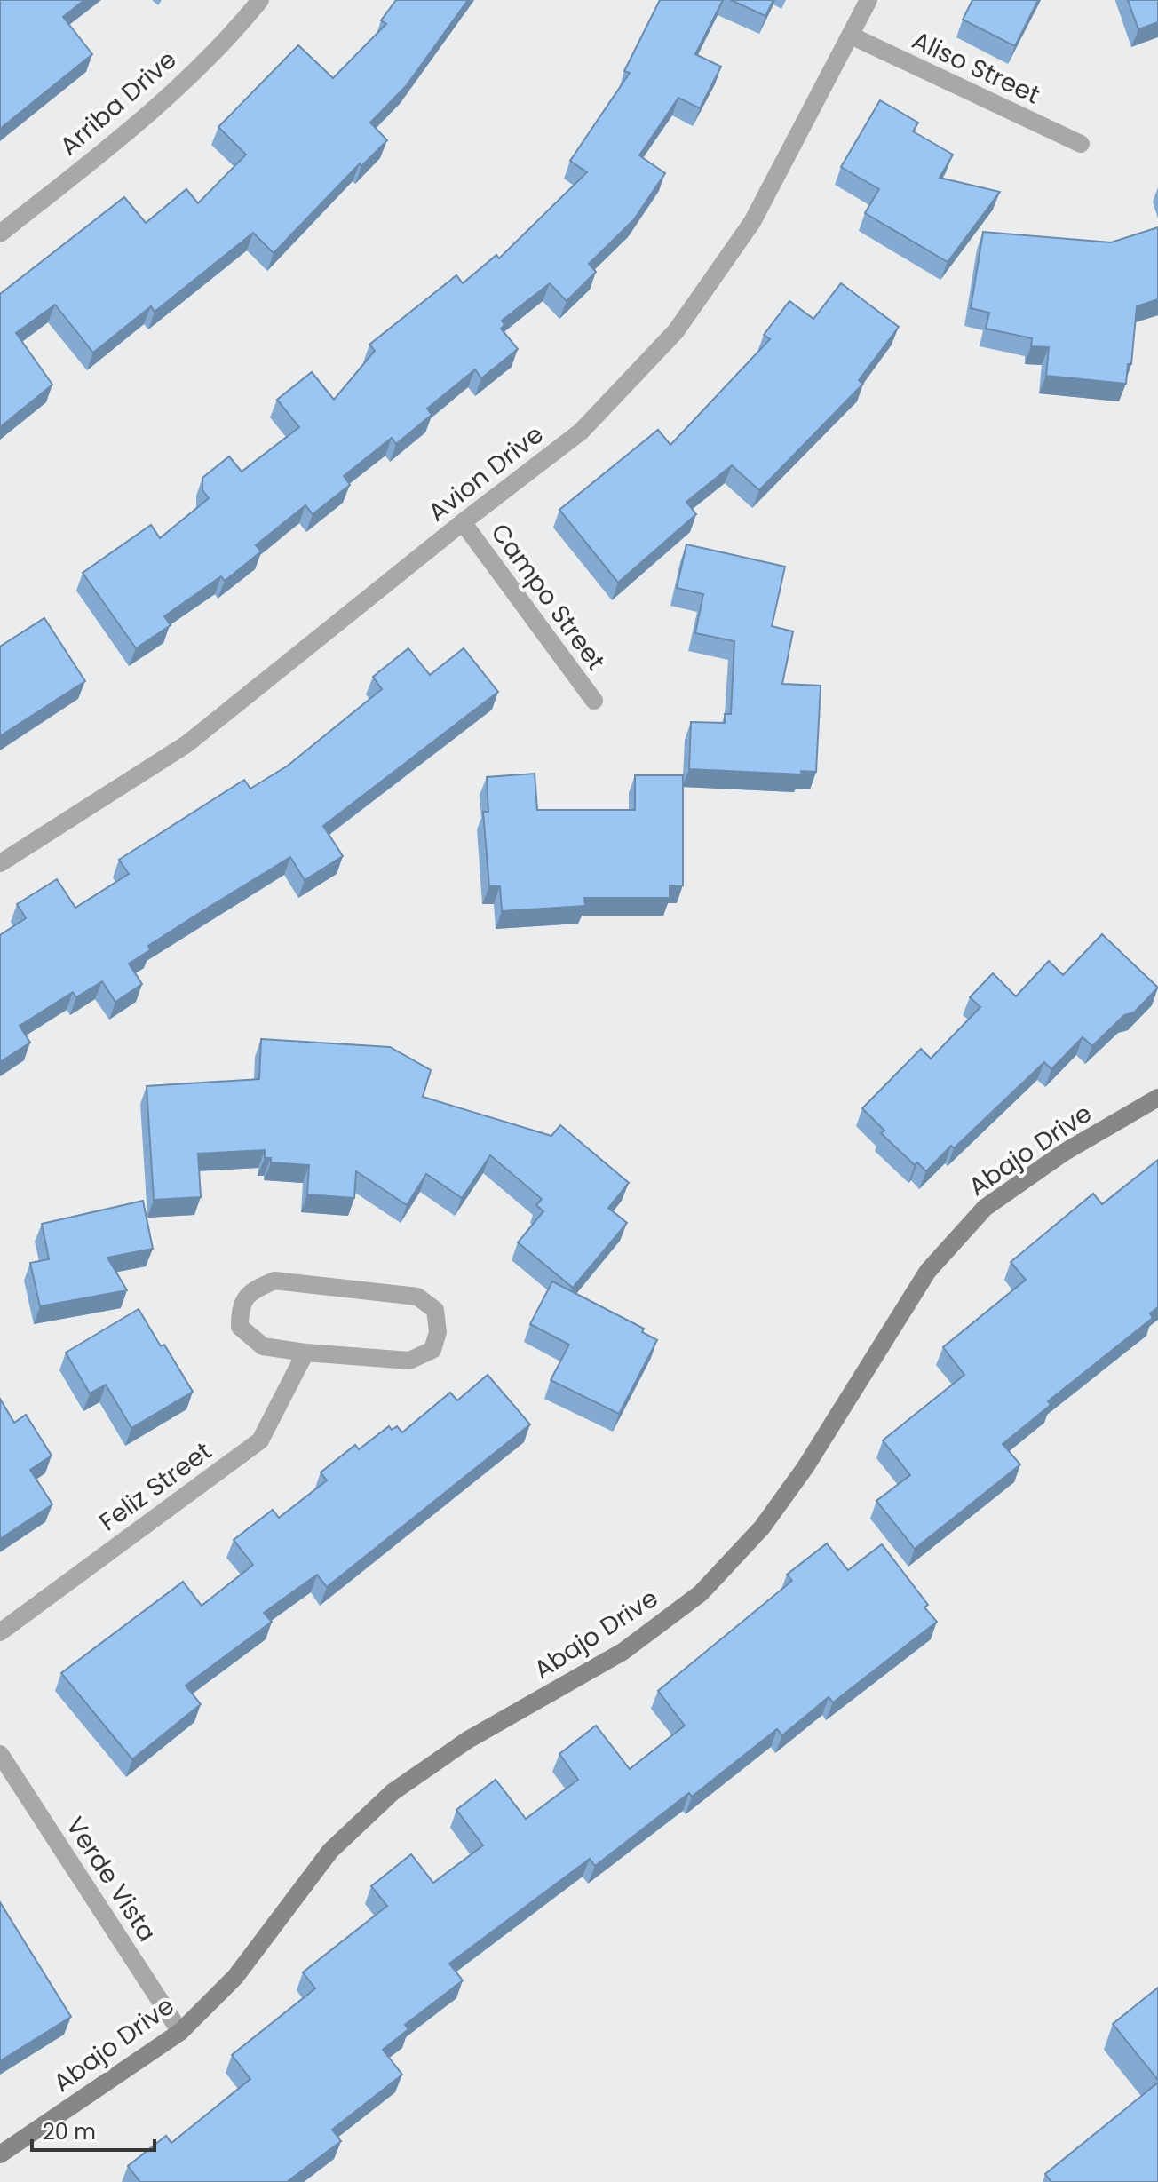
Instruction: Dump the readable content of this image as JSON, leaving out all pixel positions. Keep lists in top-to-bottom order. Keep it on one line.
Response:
{"streets":{"street":["Aliso Street","Arriba Drive","Avion Drive","Campo Street","Abajo Drive","Feliz Street","Verde Vista"]},"crossings":[["Aliso Street","Avion Drive"],["Avion Drive","Campo Street"],["Abajo Drive","Verde Vista"]],"scale_bar":"20 m"}
